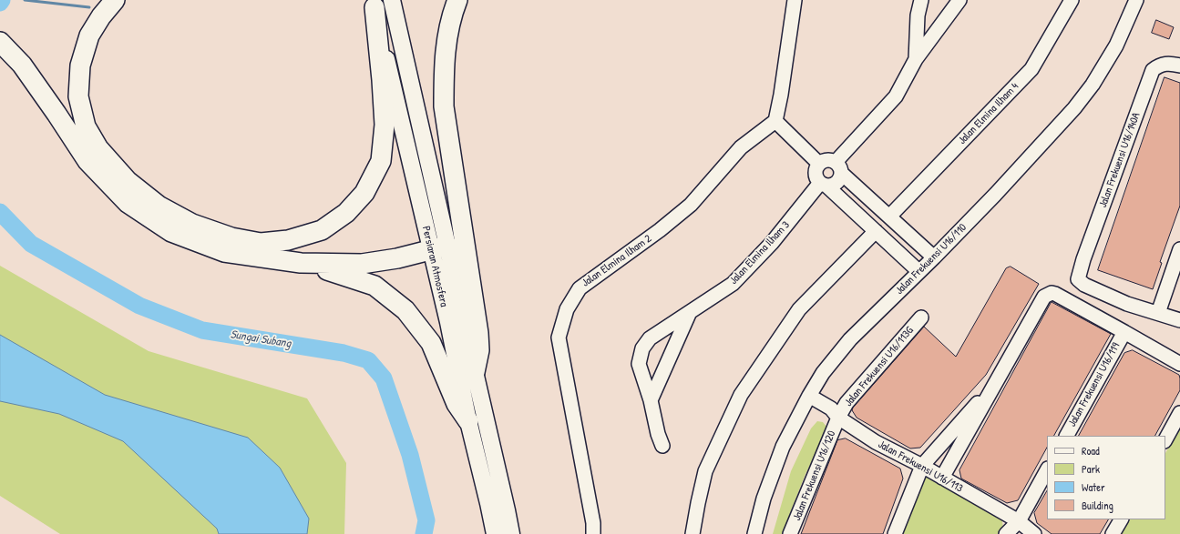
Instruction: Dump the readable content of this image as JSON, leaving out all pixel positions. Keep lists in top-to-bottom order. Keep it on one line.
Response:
{"streets":{"main road":["Persiaran Atmosfera"],"street":["Jalan Elmina Ilham 4","Jalan Frekuensi U16/140A","Jalan Elmina Ilham 3","Jalan Frekuensi U16/110","Jalan Elmina Ilham 2","Jalan Frekuensi U16/113G","Jalan Frekuensi U16/119","Jalan Frekuensi U16/113","Jalan Frekuensi U16/120"]},"crossings":[["Jalan Frekuensi U16/110","Jalan Frekuensi U16/113"],["Jalan Frekuensi U16/113G","Jalan Frekuensi U16/113"],["Jalan Frekuensi U16/113G","Jalan Frekuensi U16/120"],["Jalan Frekuensi U16/113","Jalan Frekuensi U16/120"]],"water":["Sungai Subang"],"legend":["Road","Park","Water","Building"]}
